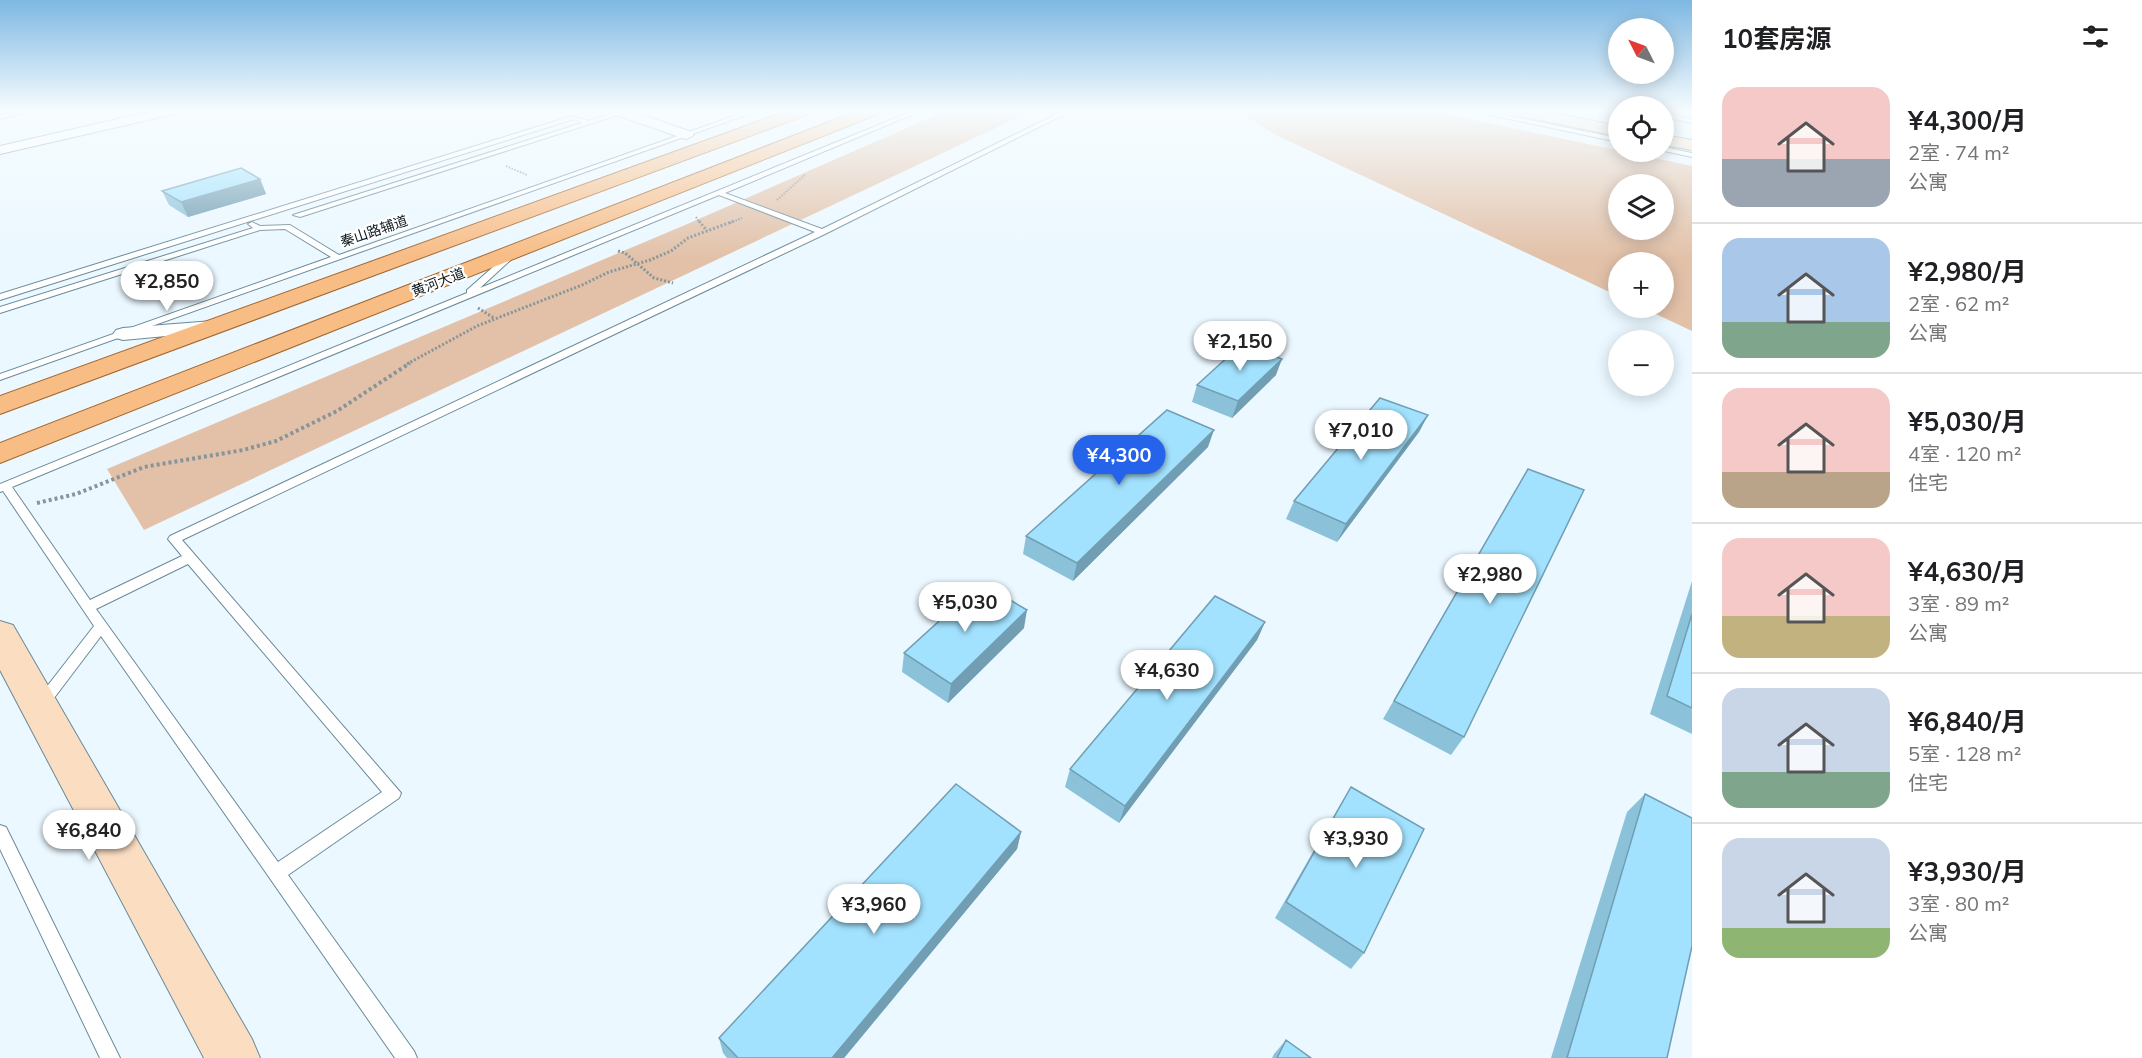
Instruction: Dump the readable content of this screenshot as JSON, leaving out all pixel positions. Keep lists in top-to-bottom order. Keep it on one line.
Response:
{"streets":{"main road":["黄河大道"],"lane":["秦山路辅道"]},"north":"top left","page":{"heading":"10套房源","map_buttons":["+","−"],"list":[{"name":"¥4,300/月","note":"2室 · 74 m² · 公寓"},{"name":"¥2,980/月","note":"2室 · 62 m² · 公寓"},{"name":"¥5,030/月","note":"4室 · 120 m² · 住宅"},{"name":"¥4,630/月","note":"3室 · 89 m² · 公寓"},{"name":"¥6,840/月","note":"5室 · 128 m² · 住宅"},{"name":"¥3,930/月","note":"3室 · 80 m² · 公寓"}],"price":["¥2,850","¥2,150","¥7,010","¥4,300","¥2,980","¥5,030","¥4,630","¥6,840","¥3,930","¥3,960"]}}
